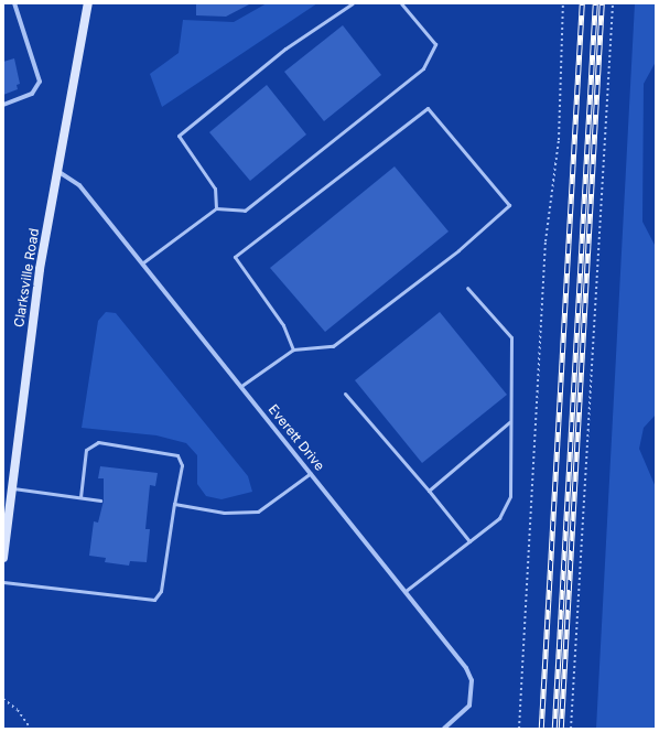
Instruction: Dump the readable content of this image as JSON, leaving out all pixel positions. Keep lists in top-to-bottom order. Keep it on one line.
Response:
{"streets":{"street":["Clarksville Road","Everett Drive"]},"crossings":[["Clarksville Road","Everett Drive"]]}
